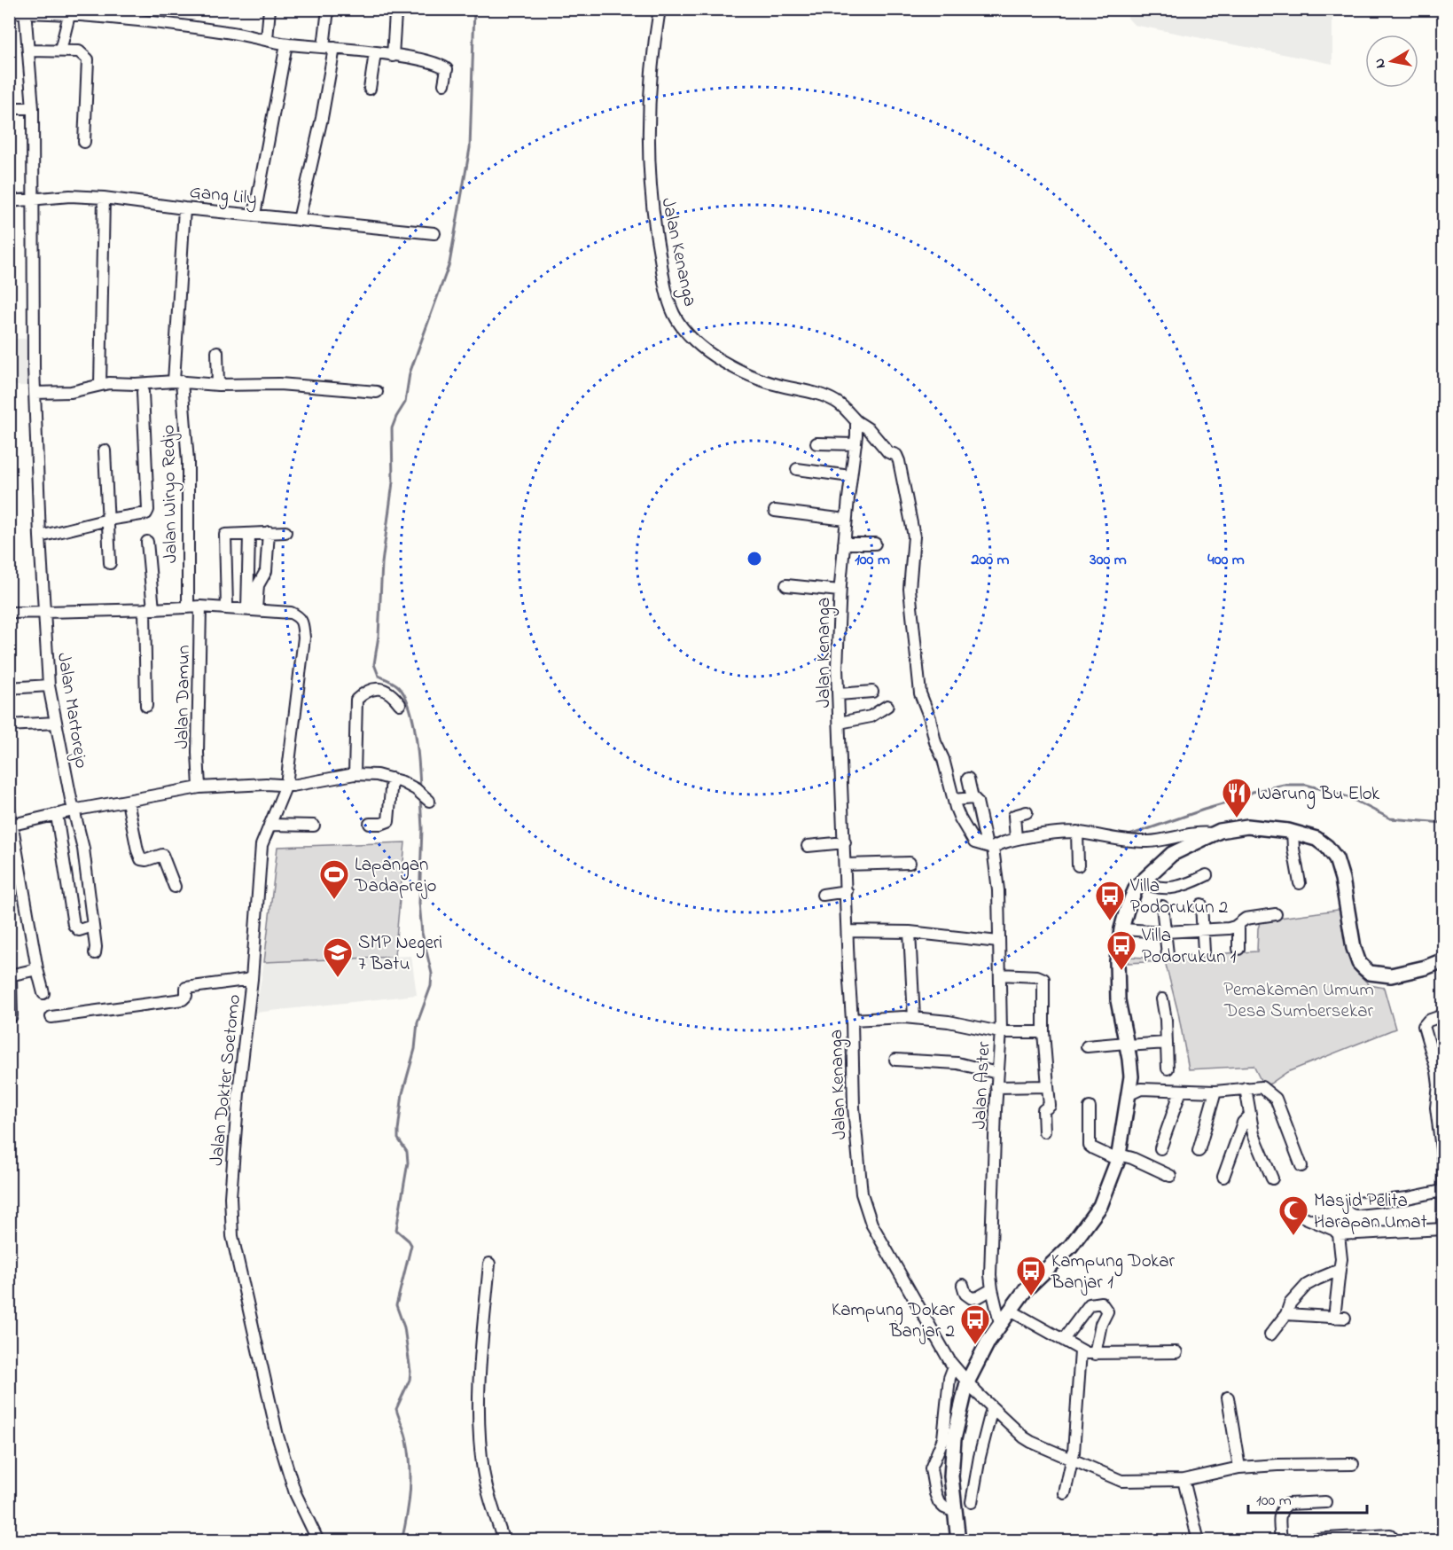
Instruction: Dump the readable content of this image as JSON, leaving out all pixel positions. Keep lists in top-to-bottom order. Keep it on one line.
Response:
{"streets":{"street":["Gang Lily","Jalan Kenanga","Jalan Wiryo Redjo","Jalan Damun","Jalan Martorejo","Jalan Dokter Soetomo","Jalan Aster"]},"crossings":[["Gang Lily","Jalan Wiryo Redjo"],["Gang Lily","Jalan Martorejo"]],"parks":["Pemakaman Umum Desa Sumbersekar"],"places":{"restaurant":["Warung Bu Elok"],"sports":["Lapangan Dadaprejo"],"bus stop":["Villa Podorukun 2","Villa Podorukun 1","Kampung Dokar Banjar 1","Kampung Dokar Banjar 2"],"school or university":["SMP Negeri 7 Batu"],"mosque":["Masjid Pelita Harapan Umat"]},"scale_bar":"100 m","north":"left","rings":["100 m","200 m","300 m","400 m"]}
